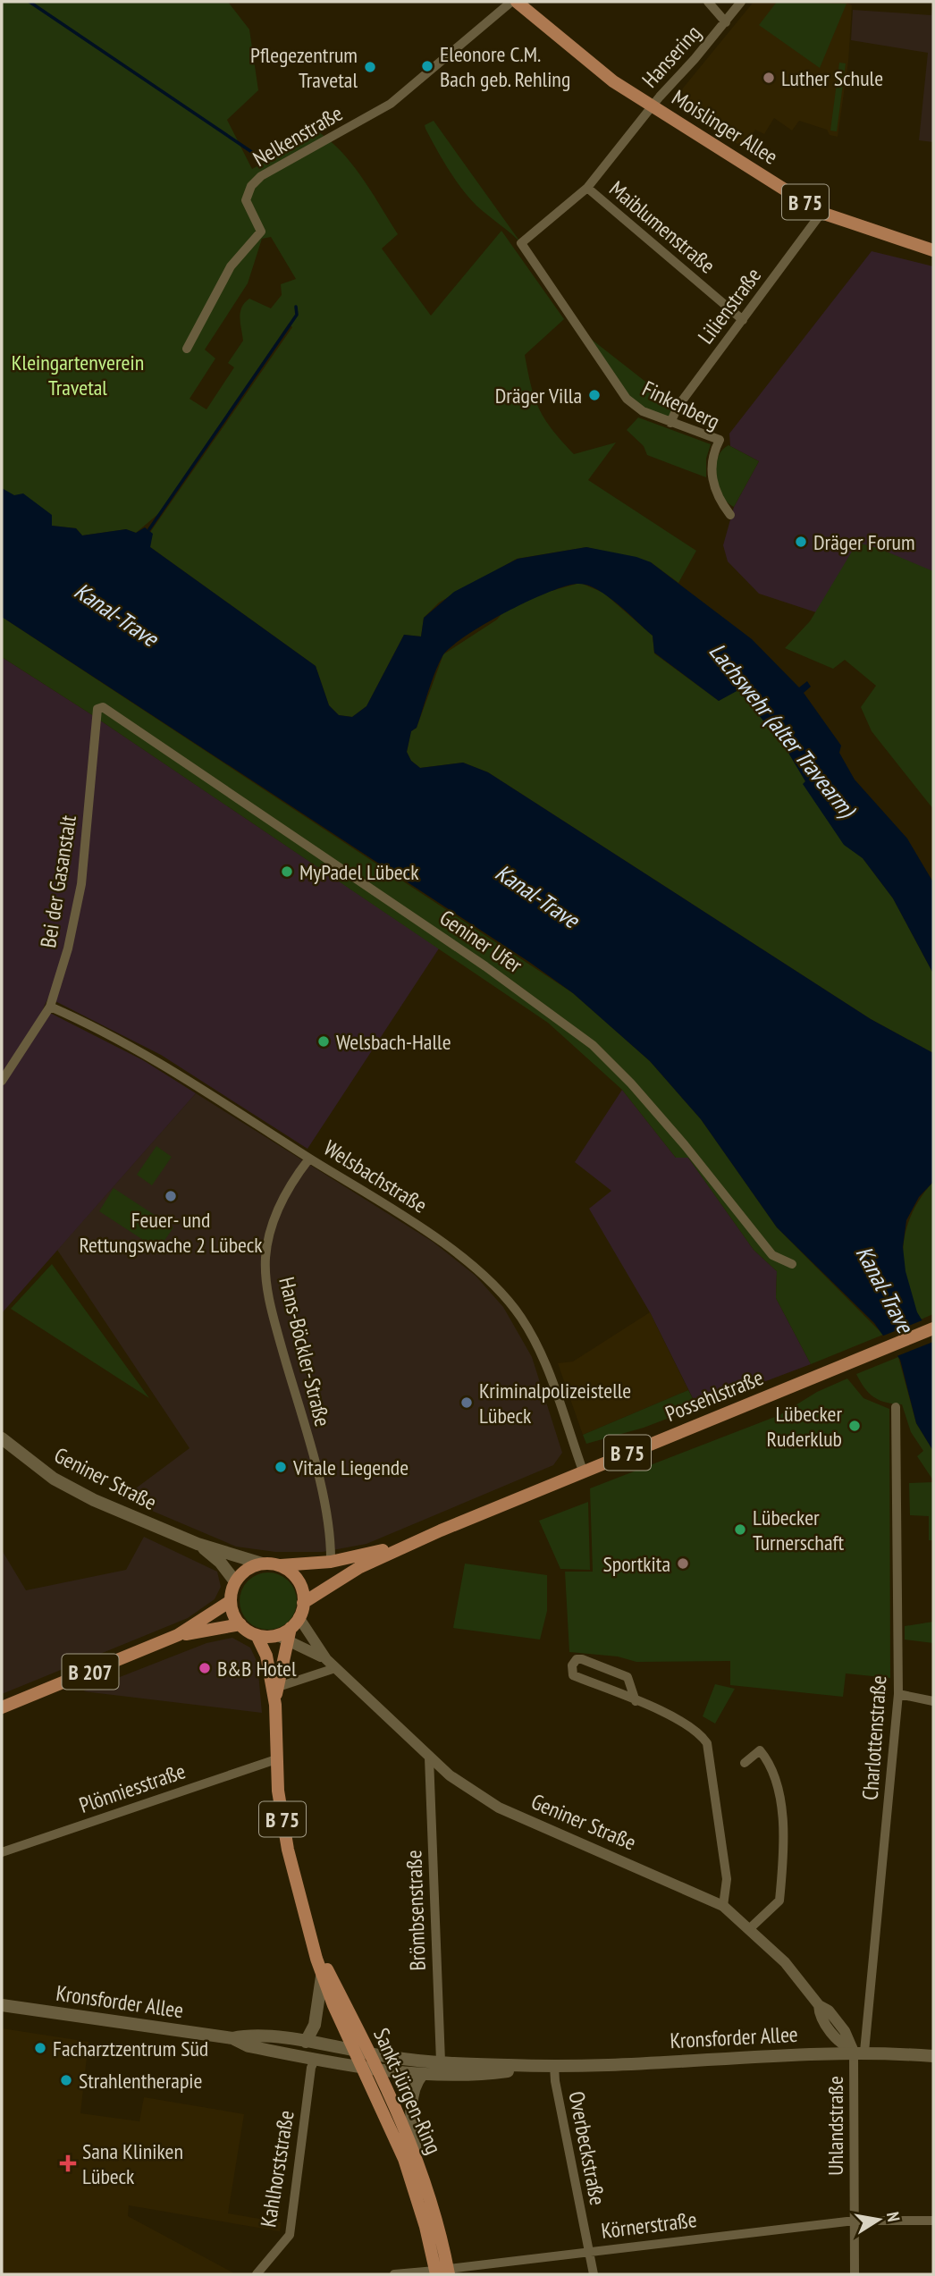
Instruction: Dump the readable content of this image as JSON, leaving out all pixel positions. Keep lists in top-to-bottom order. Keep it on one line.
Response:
{"streets":{"main road":["Moislinger Allee","B 75","Possehlstraße","Geniner Straße","B 207","Kronsforder Allee","Sankt-Jürgen-Ring"],"street":["Hansering","Nelkenstraße","Maiblumenstraße","Lilienstraße","Finkenberg","Bei der Gasanstalt","Geniner Ufer","Welsbachstraße","Hans-Böckler-Straße","Charlottenstraße","Plönniesstraße","Brömbsenstraße","Uhlandstraße","Overbeckstraße","Kahlhorststraße","Körnerstraße"]},"crossings":[["Hansering","Moislinger Allee"],["Hansering","Maiblumenstraße"],["Hansering","Finkenberg"],["Moislinger Allee","Nelkenstraße"],["Moislinger Allee","Lilienstraße"],["Maiblumenstraße","Lilienstraße"],["Lilienstraße","Finkenberg"],["Bei der Gasanstalt","Geniner Ufer"],["Bei der Gasanstalt","Welsbachstraße"],["Welsbachstraße","Hans-Böckler-Straße"],["Welsbachstraße","Possehlstraße"],["Hans-Böckler-Straße","Possehlstraße"],["Possehlstraße","Geniner Straße"],["Possehlstraße","B 207"],["Possehlstraße","Sankt-Jürgen-Ring"],["Geniner Straße","B 207"],["Geniner Straße","Charlottenstraße"],["Geniner Straße","Brömbsenstraße"],["Geniner Straße","Kronsforder Allee"],["Geniner Straße","Sankt-Jürgen-Ring"],["Geniner Straße","Uhlandstraße"],["B 207","Sankt-Jürgen-Ring"],["Charlottenstraße","Kronsforder Allee"],["Charlottenstraße","Uhlandstraße"],["Plönniesstraße","Sankt-Jürgen-Ring"],["Brömbsenstraße","Kronsforder Allee"],["Kronsforder Allee","Sankt-Jürgen-Ring"],["Kronsforder Allee","Uhlandstraße"],["Kronsforder Allee","Overbeckstraße"],["Kronsforder Allee","Kahlhorststraße"],["Sankt-Jürgen-Ring","Körnerstraße"],["Uhlandstraße","Körnerstraße"],["Overbeckstraße","Körnerstraße"]],"water":["Kanal-Trave","Lachswehr (alter Travearm)"],"parks":["Kleingartenverein Travetal"],"places":{"other":["Eleonore C.M. Bach geb. Rehling","Pflegezentrum Travetal","Luther Schule","Dräger Villa","Dräger Forum","MyPadel Lübeck","Welsbach-Halle","Feuer- und Rettungswache 2 Lübeck","Kriminalpolizeistelle Lübeck","Lübecker Ruderklub","Vitale Liegende","Lübecker Turnerschaft","Sportkita","B&B Hotel","Facharztzentrum Süd","Strahlentherapie"],"health":["Sana Kliniken Lübeck"]},"north":"right"}
